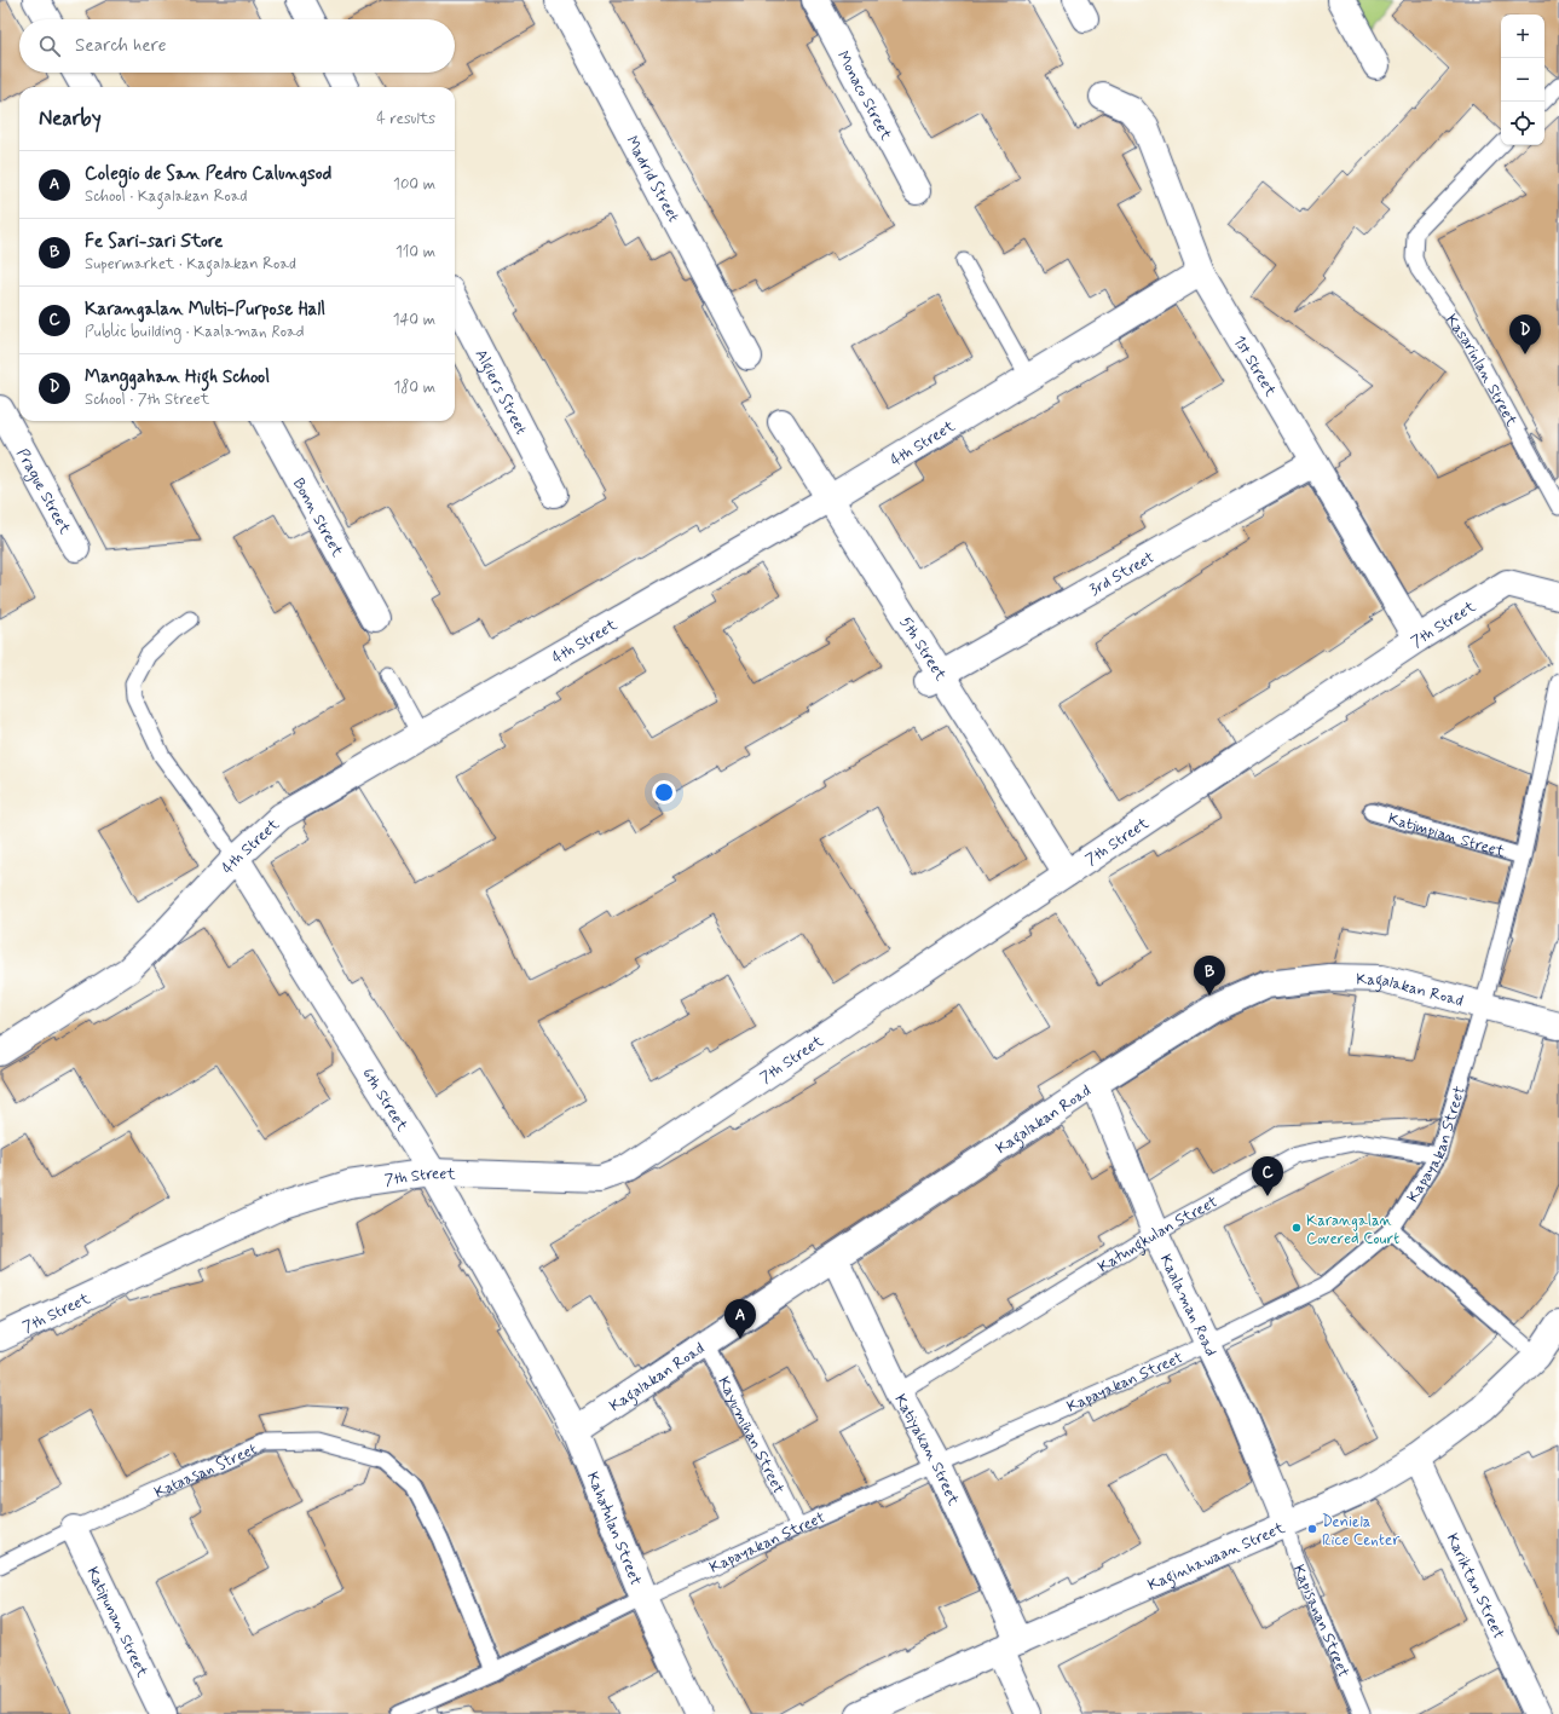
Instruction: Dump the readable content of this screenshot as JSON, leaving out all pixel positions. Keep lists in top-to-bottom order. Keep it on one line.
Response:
{"streets":{"street":["Monaco Street","Madrid Street","1st Street","Algiers Street","4th Street","Prague Street","Bonn Street","3rd Street","7th Street","5th Street","Kagalakan Road","6th Street","Kaalaman Road","Katiyakan Street","Kahatulan Street","Kaginhawaan Street","Kariktan Street","Katipunan Street"],"lane":["Kasarinlan Street","Katimpian Street","Kapayakan Street","Katungkulan Street","Kayumihan Street","Kataasan Street","Kapisanan Street"]},"crossings":[["1st Street","4th Street"],["1st Street","3rd Street"],["1st Street","7th Street"],["4th Street","5th Street"],["4th Street","6th Street"],["3rd Street","5th Street"],["7th Street","5th Street"],["7th Street","6th Street"],["Katimpian Street","Kapayakan Street"],["Kagalakan Road","Kapayakan Street"],["Kagalakan Road","Kaalaman Road"],["Kagalakan Road","Kayumihan Street"],["Kagalakan Road","Katiyakan Street"],["Kagalakan Road","Kahatulan Street"],["6th Street","Kahatulan Street"],["Kapayakan Street","Katungkulan Street"],["Kapayakan Street","Kaalaman Road"],["Kapayakan Street","Kayumihan Street"],["Kapayakan Street","Katiyakan Street"],["Kapayakan Street","Kataasan Street"],["Kapayakan Street","Kahatulan Street"],["Katungkulan Street","Kaalaman Road"],["Katungkulan Street","Katiyakan Street"],["Kaalaman Road","Kaginhawaan Street"],["Kaalaman Road","Kapisanan Street"],["Katiyakan Street","Kaginhawaan Street"],["Kataasan Street","Katipunan Street"],["Kaginhawaan Street","Kariktan Street"],["Kaginhawaan Street","Kapisanan Street"]],"places":["Karangalan Covered Court","Deniela Rice Center"],"page":{"map_buttons":["+","−"],"search":"Search here","heading":["Nearby","4 results"],"list":[{"mark":"A","name":"Colegio de San Pedro Calungsod","note":"School · Kagalakan Road","value":"100 m"},{"mark":"B","name":"Fe Sari-sari Store","note":"Supermarket · Kagalakan Road","value":"110 m"},{"mark":"C","name":"Karangalan Multi-Purpose Hall","note":"Public building · Kaalaman Road","value":"140 m"},{"mark":"D","name":"Manggahan High School","note":"School · 7th Street","value":"180 m"}],"pins":["D","B","C","A"]}}
